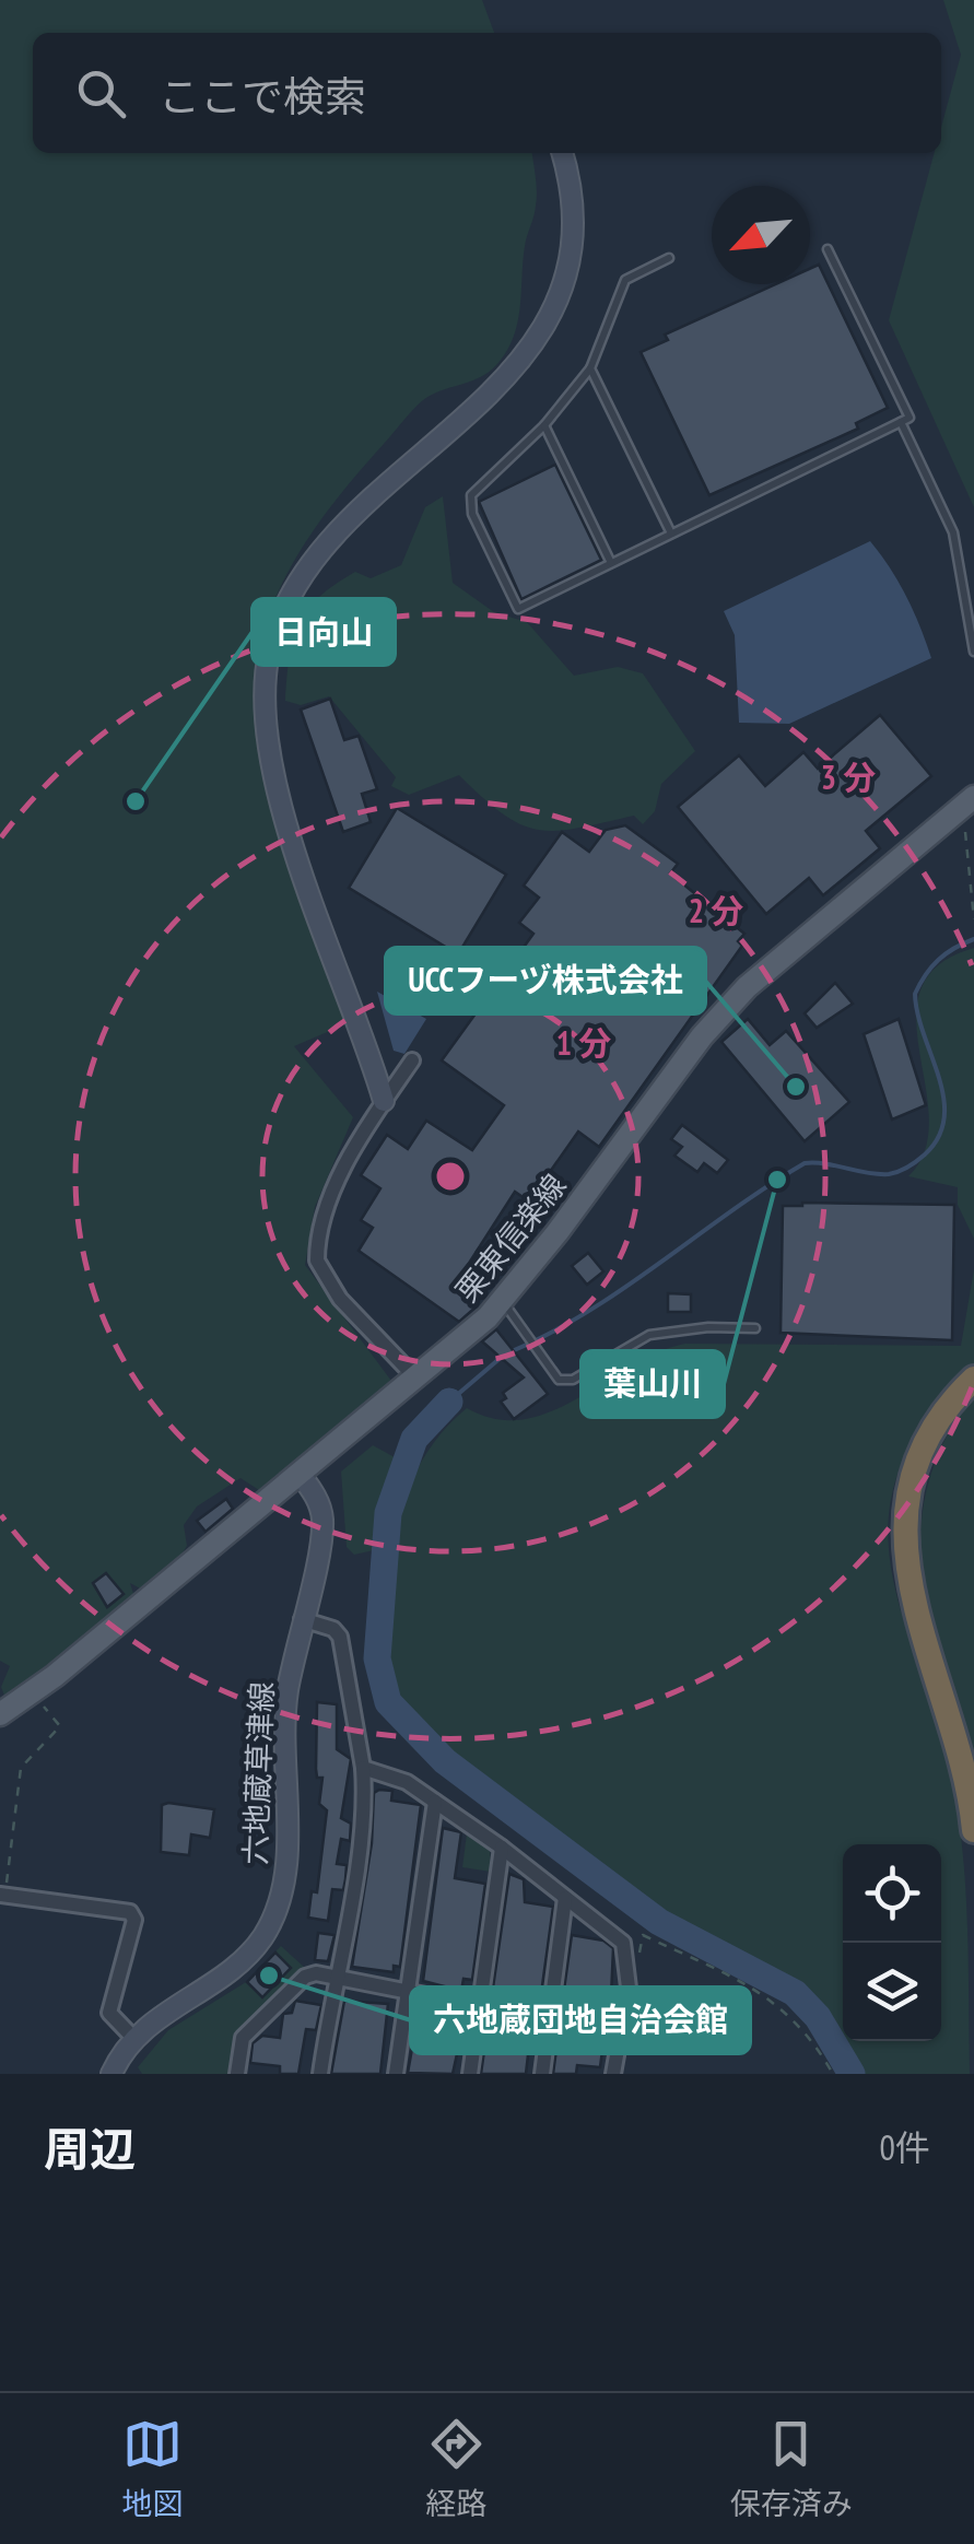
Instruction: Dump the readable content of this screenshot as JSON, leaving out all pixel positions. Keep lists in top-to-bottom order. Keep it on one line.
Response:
{"streets":{"main road":["栗東信楽線"],"street":["六地蔵草津線"]},"crossings":[["栗東信楽線","六地蔵草津線"]],"places":["日向山","UCCフーヅ株式会社","葉山川","六地蔵団地自治会館"],"north":"bottom left","page":{"search":"ここで検索","heading":["周辺","0件"],"nav":["地図","経路","保存済み"]},"rings":["3 分","2 分","1 分"]}
